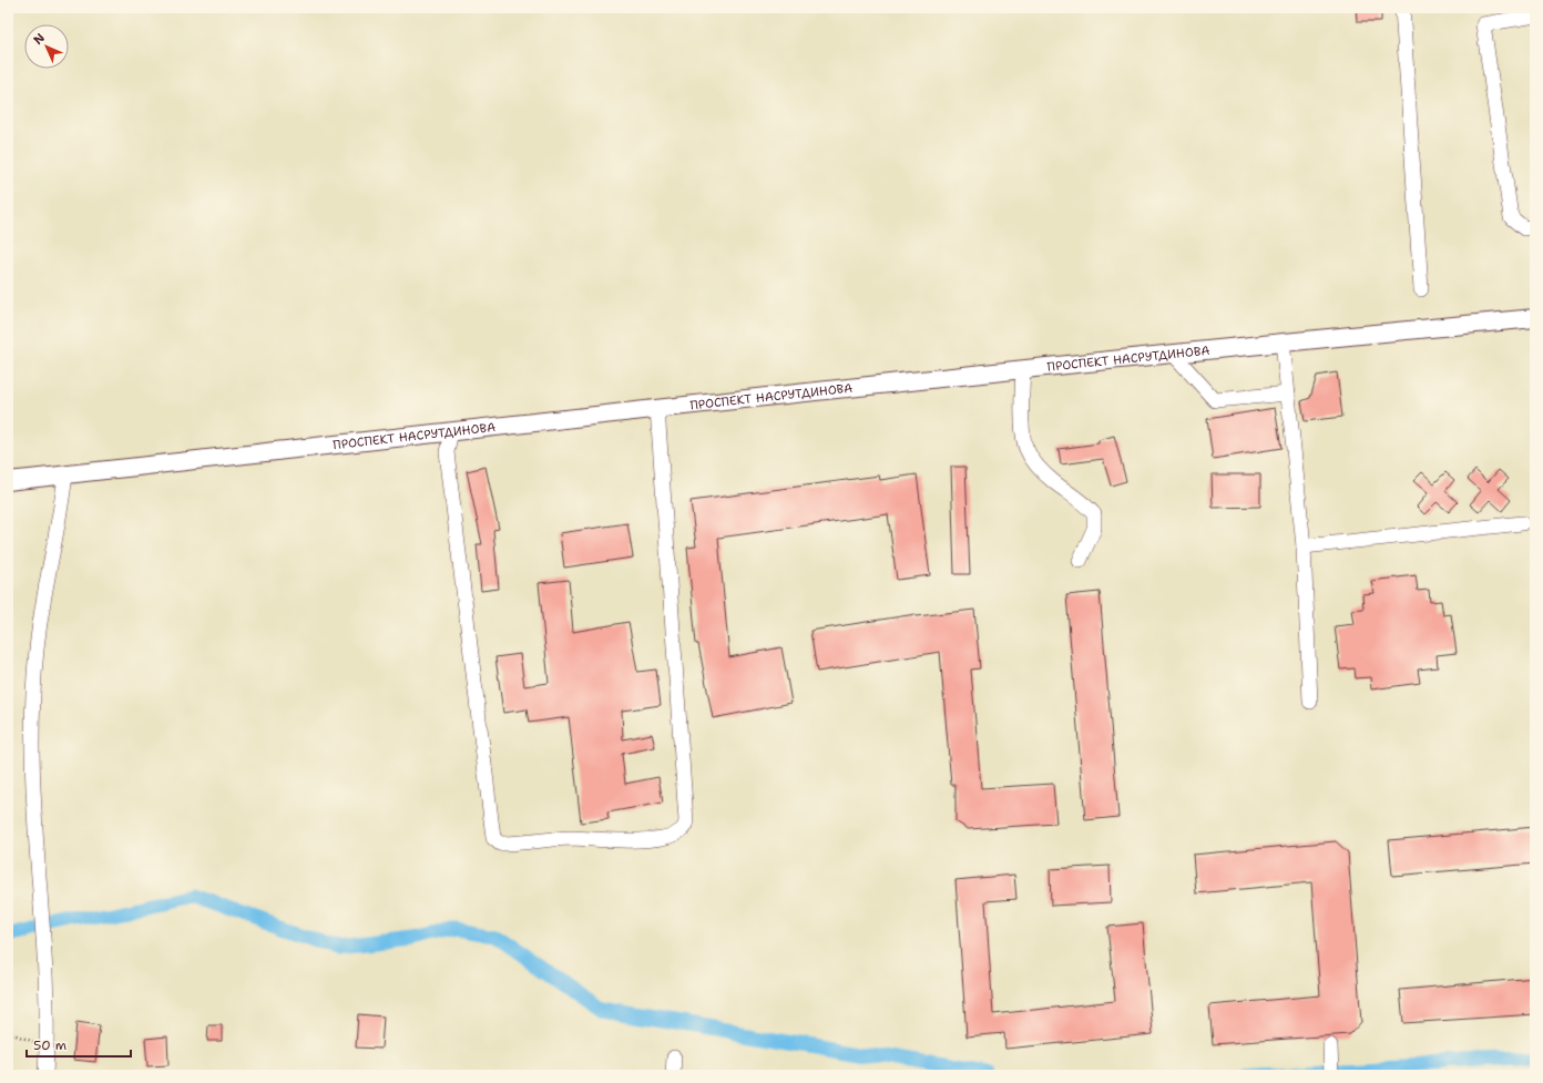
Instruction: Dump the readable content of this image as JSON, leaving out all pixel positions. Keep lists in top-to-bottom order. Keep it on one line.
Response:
{"streets":{"main road":["ПРОСПЕКТ НАСРУТДИНОВА"]},"scale_bar":"50 m","north":"top left"}
